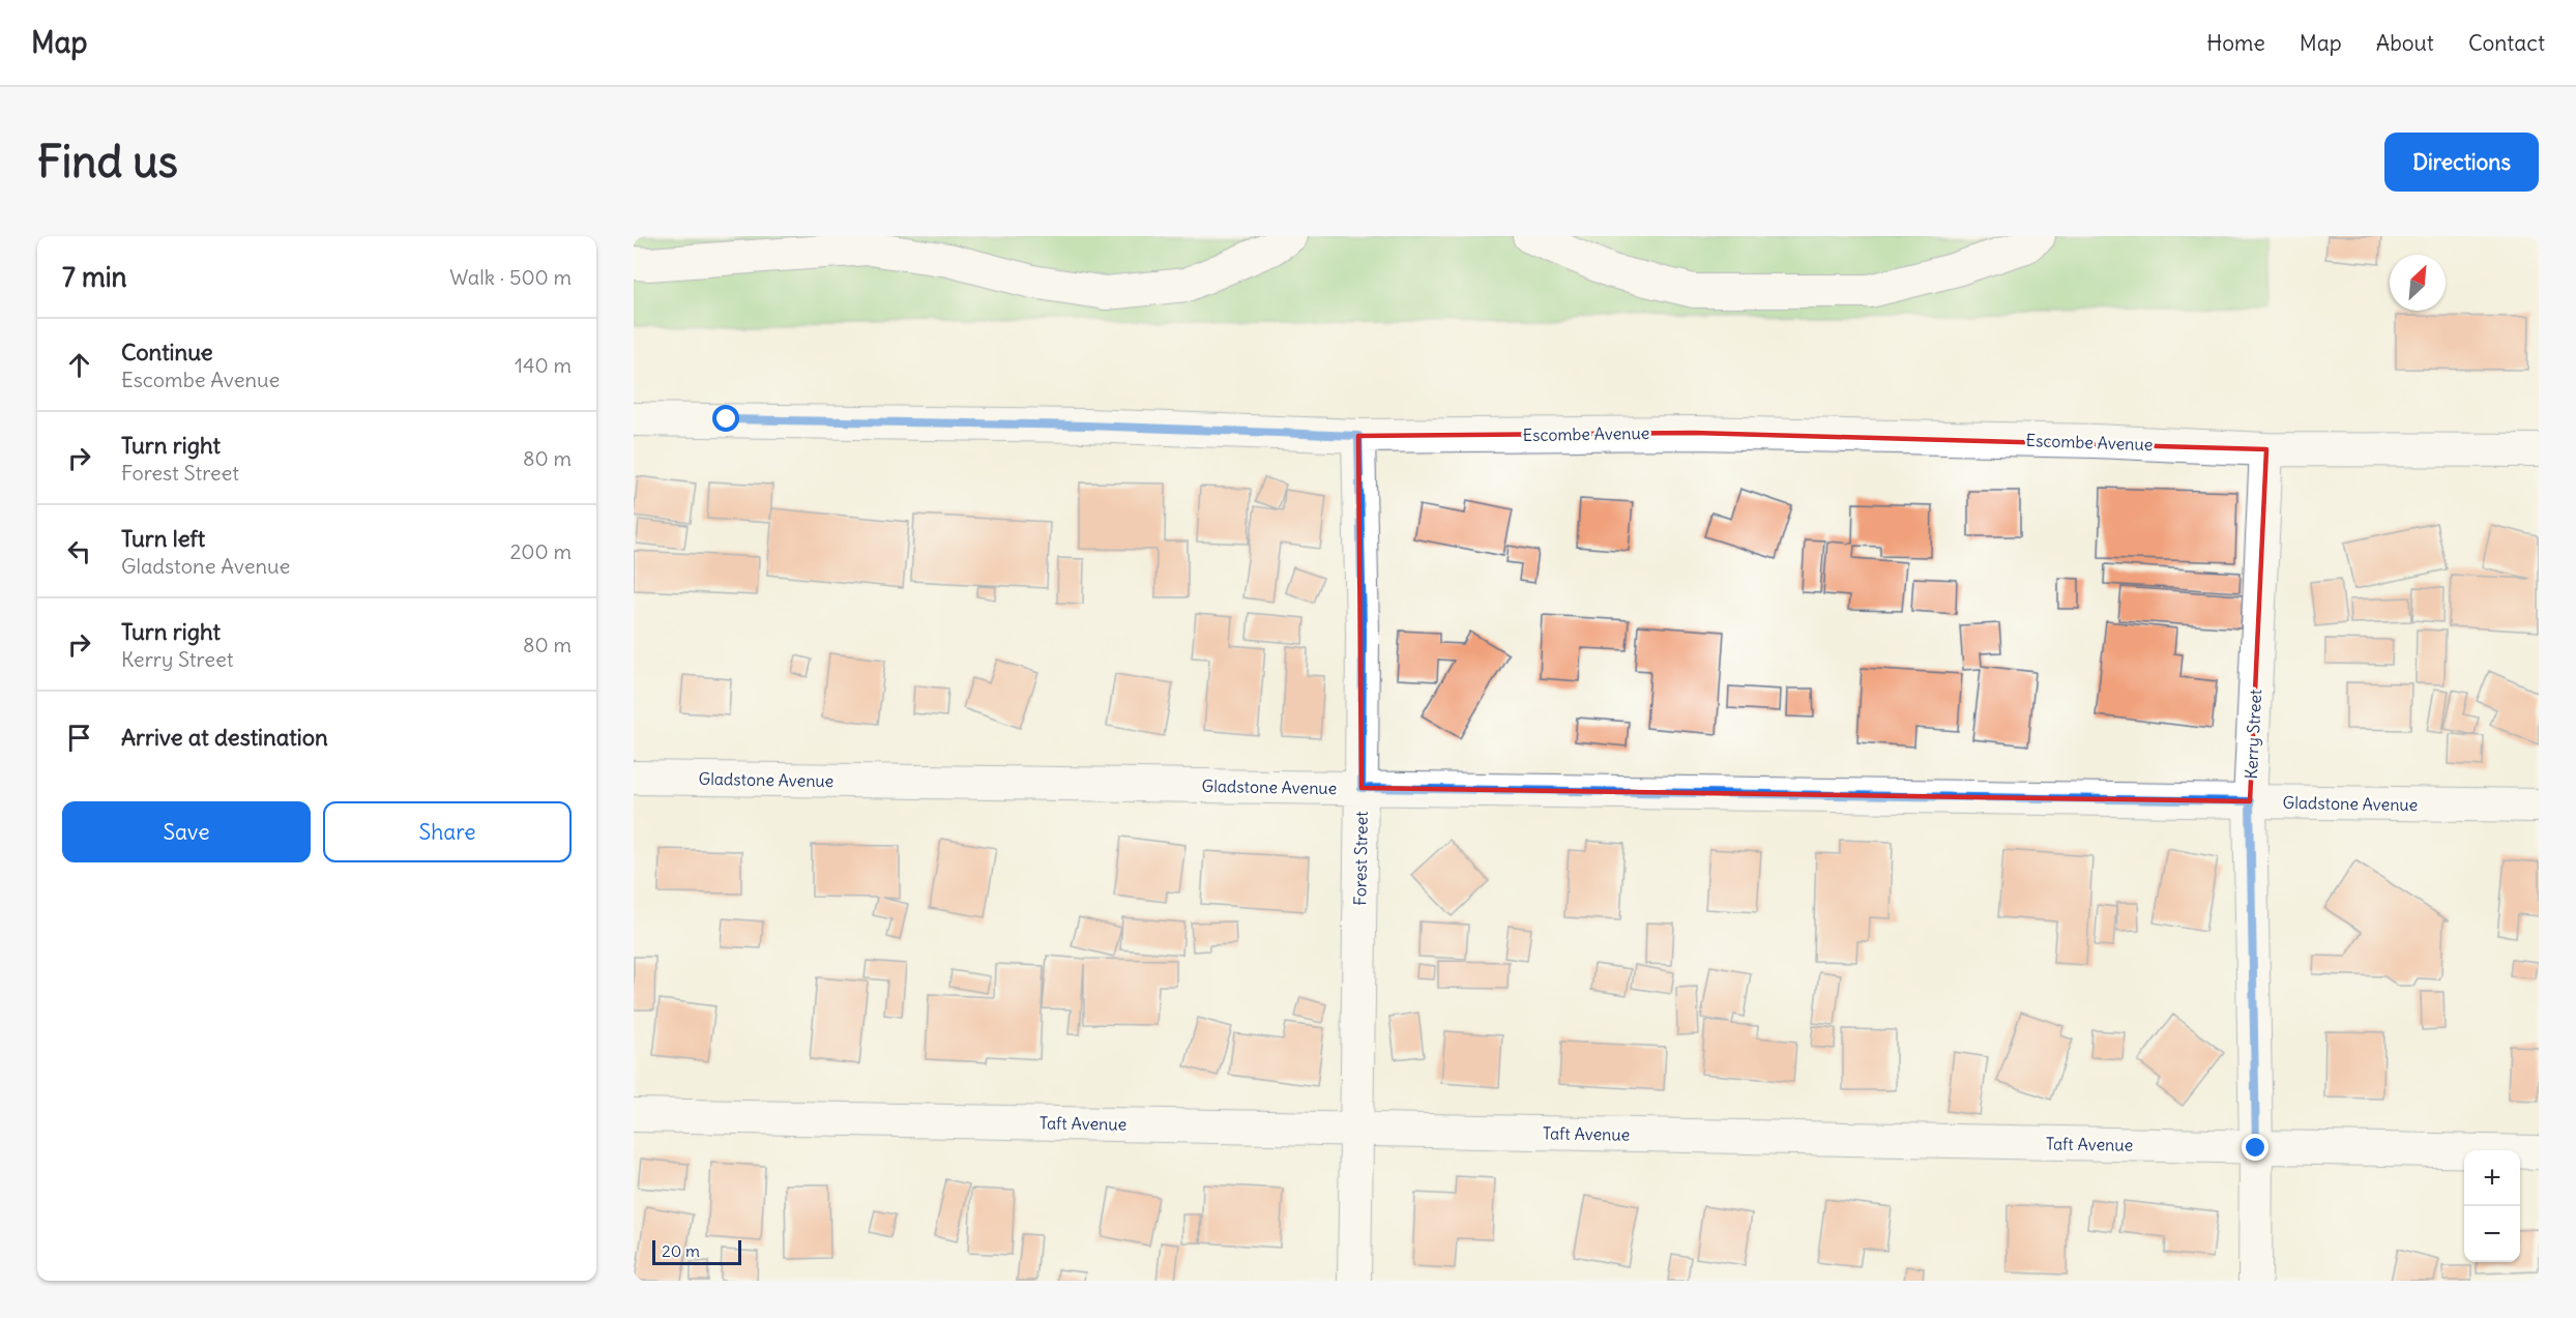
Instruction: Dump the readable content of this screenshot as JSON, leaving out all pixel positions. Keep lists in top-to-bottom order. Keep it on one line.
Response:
{"streets":{"street":["Escombe Avenue","Kerry Street","Gladstone Avenue","Forest Street","Taft Avenue"]},"crossings":[["Escombe Avenue","Kerry Street"],["Escombe Avenue","Forest Street"],["Kerry Street","Gladstone Avenue"],["Kerry Street","Taft Avenue"],["Gladstone Avenue","Forest Street"],["Forest Street","Taft Avenue"]],"scale_bar":"20 m","north":"top right","page":{"header":"Map","nav":["Home","Map","About","Contact"],"buttons":["Directions",["Save","Share"]],"title":"Find us","heading":["7 min","Walk · 500 m"],"list":[["Continue","Escombe Avenue","140 m"],["Turn right","Forest Street","80 m"],["Turn left","Gladstone Avenue","200 m"],["Turn right","Kerry Street","80 m"],"Arrive at destination"],"map_buttons":["+","−"],"scale":"20 m"}}
